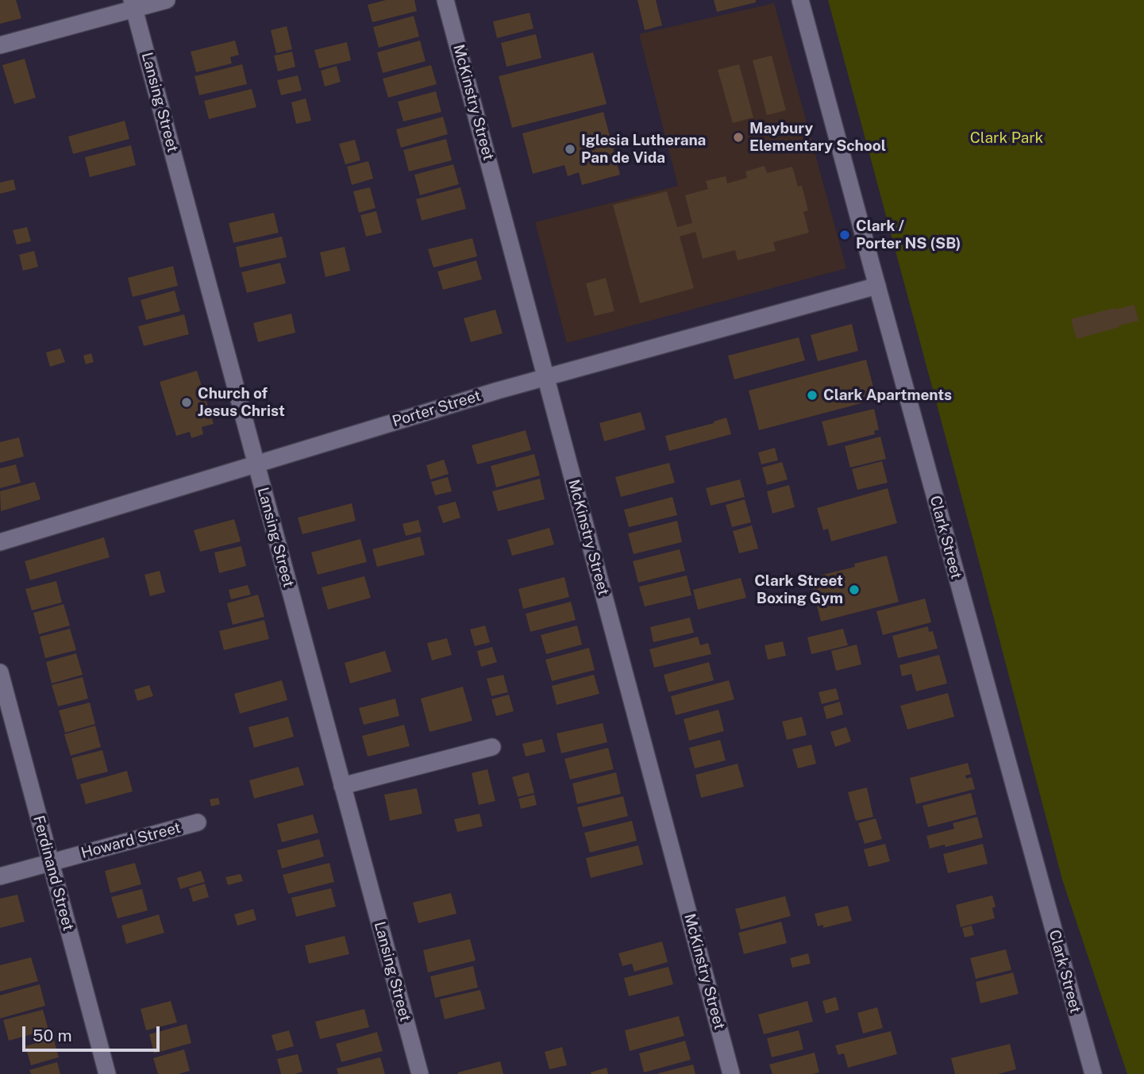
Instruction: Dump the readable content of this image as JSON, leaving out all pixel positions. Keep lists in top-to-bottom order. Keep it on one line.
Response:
{"streets":{"street":["Lansing Street","McKinstry Street","Porter Street","Clark Street","Howard Street","Ferdinand Street"]},"crossings":[["Lansing Street","Porter Street"],["McKinstry Street","Porter Street"],["Porter Street","Clark Street"],["Howard Street","Ferdinand Street"]],"parks":["Clark Park"],"places":["Maybury Elementary School","Iglesia Lutherana Pan de Vida","Clark / Porter NS (SB)","Clark Apartments","Church of Jesus Christ","Clark Street Boxing Gym"],"scale_bar":"50 m"}
